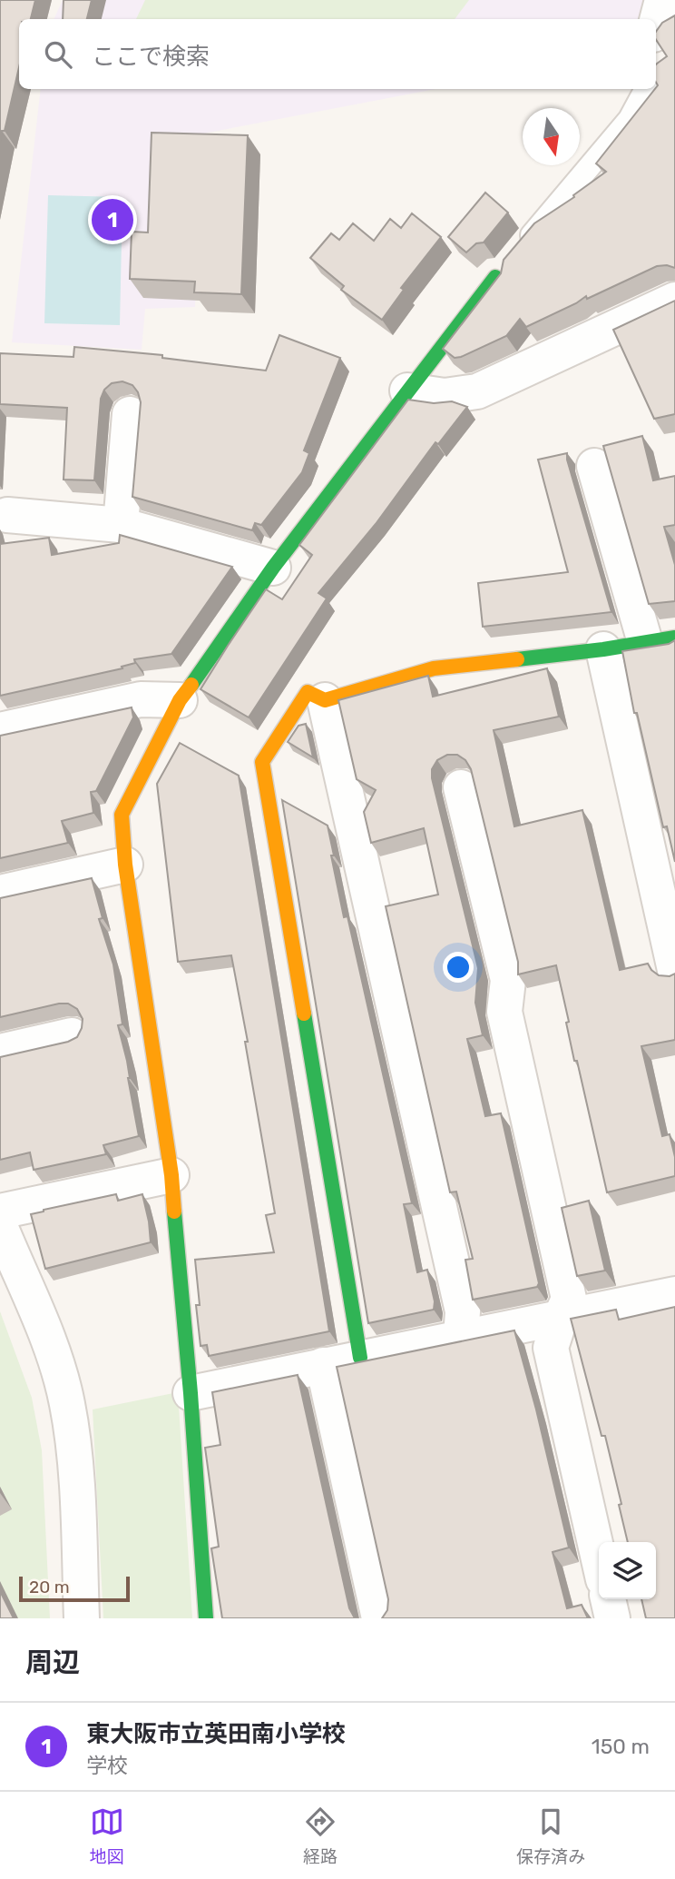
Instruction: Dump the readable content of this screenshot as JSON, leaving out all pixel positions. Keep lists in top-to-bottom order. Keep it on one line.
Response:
{"scale_bar":"20 m","north":"bottom","page":{"search":"ここで検索","pins":"1","scale":"20 m","heading":"周辺","list":[{"mark":"1","name":"東大阪市立英田南小学校","note":"学校","value":"150 m"}],"nav":["地図","経路","保存済み"]}}
